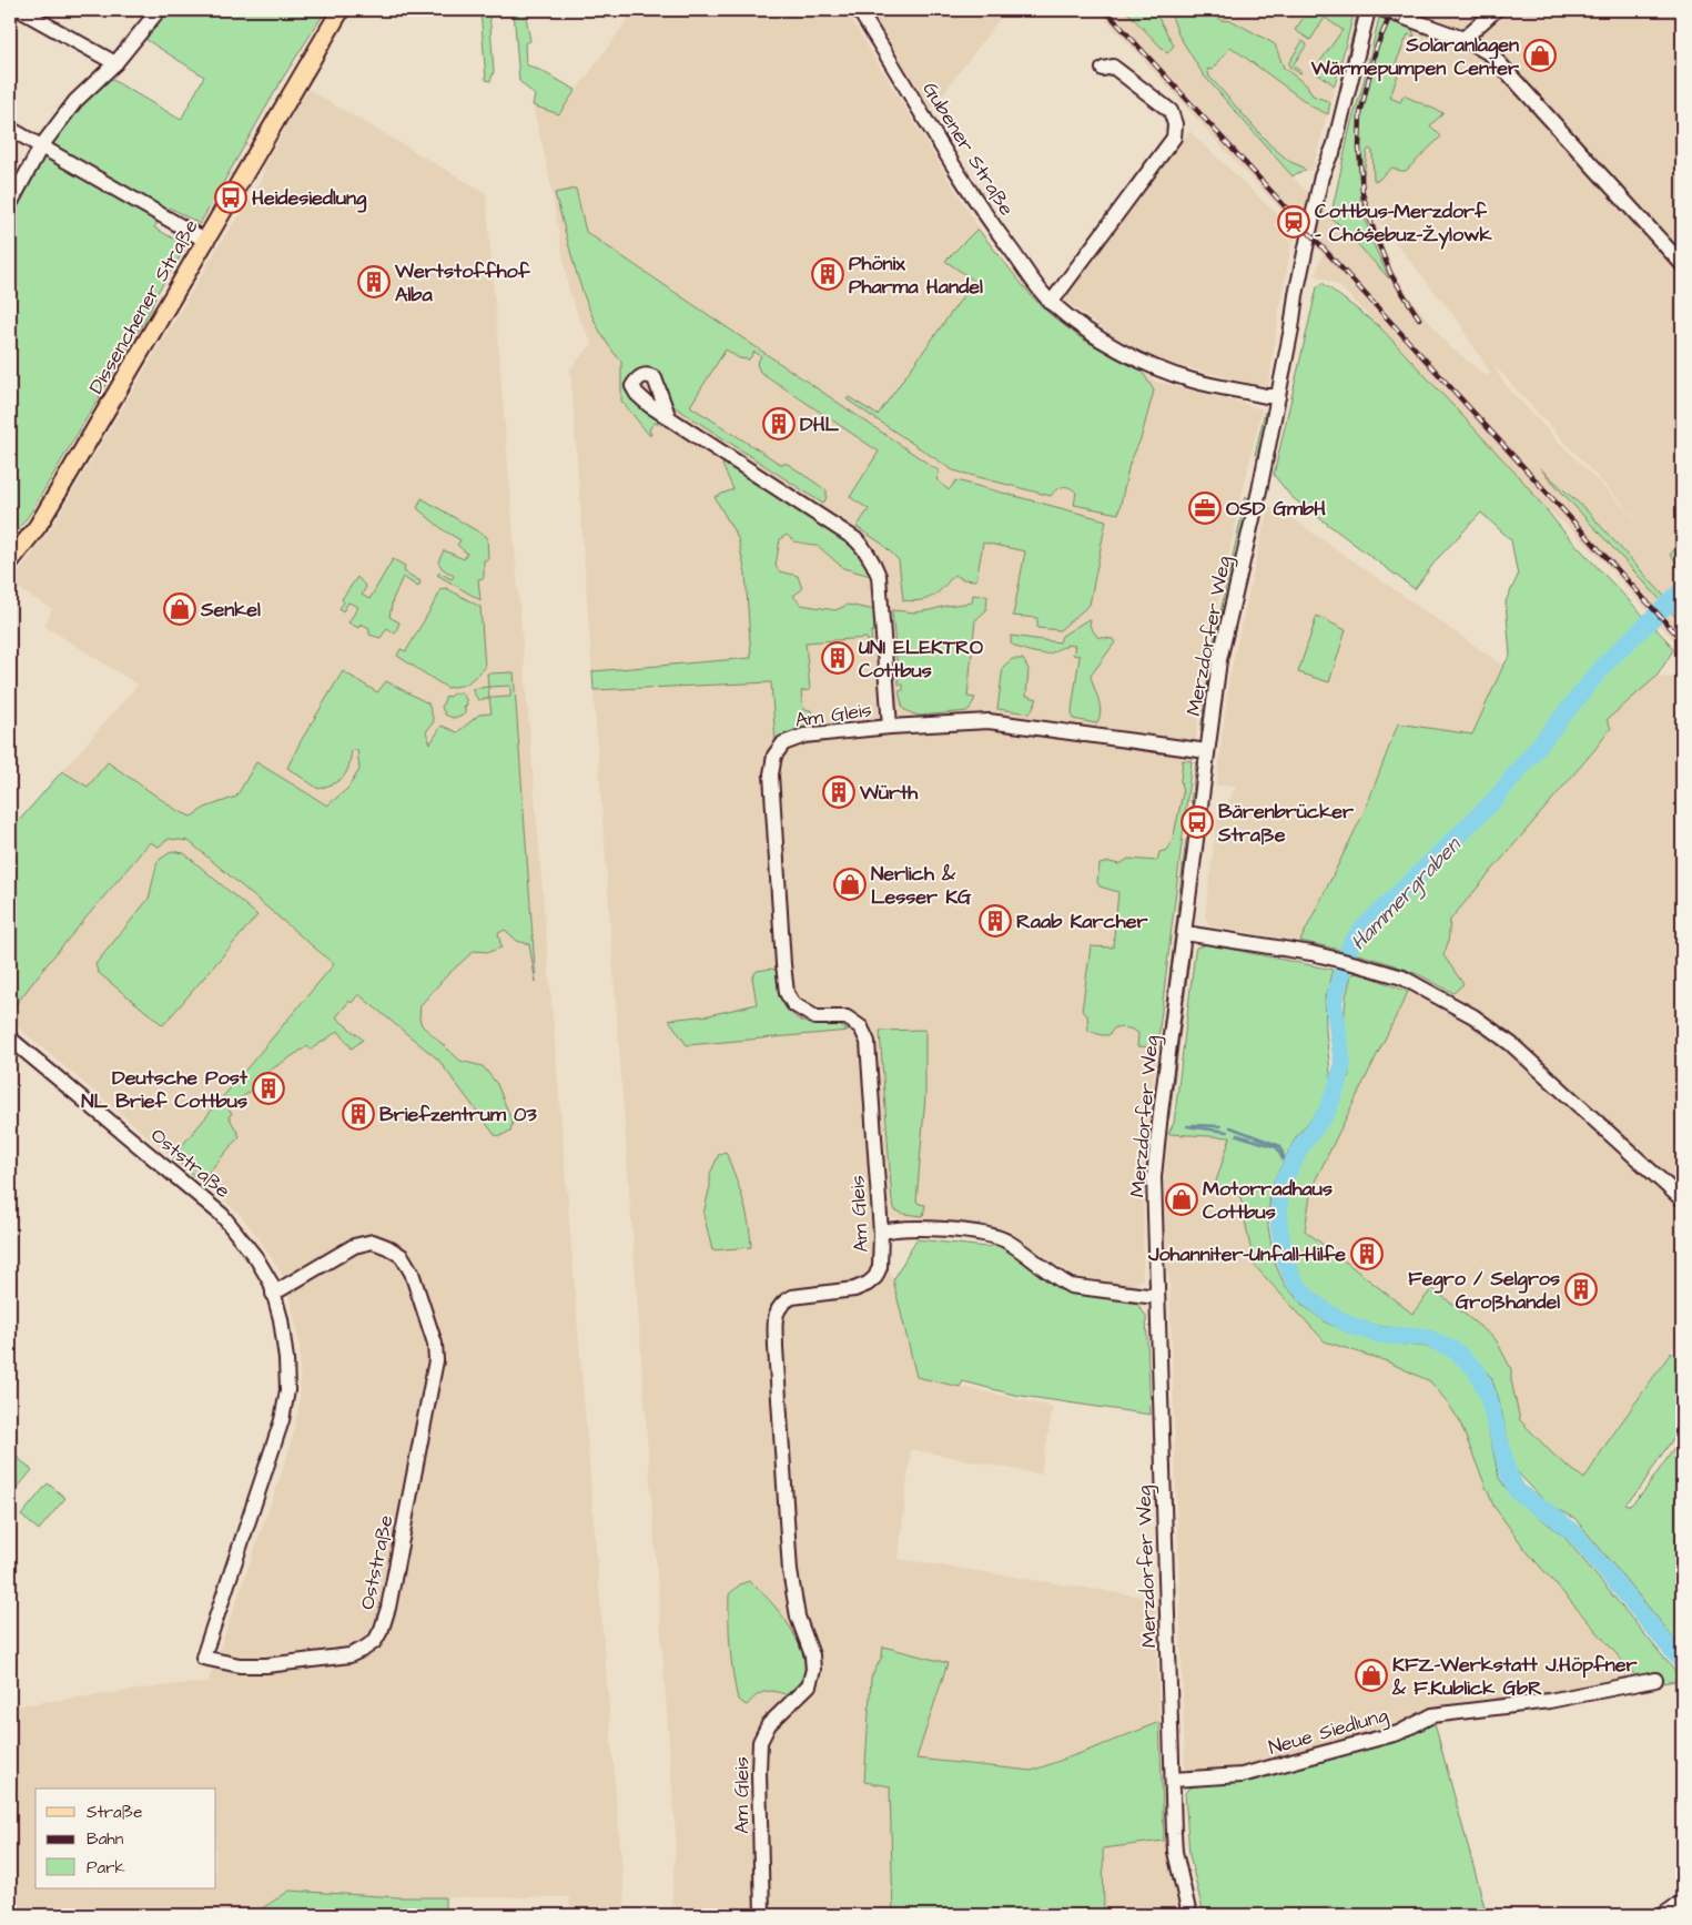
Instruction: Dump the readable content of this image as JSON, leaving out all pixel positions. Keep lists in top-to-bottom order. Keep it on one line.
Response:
{"streets":{"main road":["Dissenchener Straße"],"street":["Gubener Straße","Merzdorfer Weg","Am Gleis","Oststraße","Neue Siedlung"]},"crossings":[["Gubener Straße","Merzdorfer Weg"],["Merzdorfer Weg","Am Gleis"],["Merzdorfer Weg","Neue Siedlung"]],"water":["Hammergraben"],"places":{"shop":["Solaranlagen Wärmepumpen Center","Senkel","Nerlich & Lesser KG","Motorradhaus Cottbus","KFZ-Werkstatt J.Höpfner & F.Kublick GbR"],"bus stop":["Heidesiedlung","Bärenbrücker Straße"],"station":["Cottbus-Merzdorf - Chóśebuz-Žylowk"],"building":["Phönix Pharma Handel","Wertstoffhof Alba","DHL","UNI ELEKTRO Cottbus","Würth","Raab Karcher","Deutsche Post NL Brief Cottbus","Briefzentrum 03","Johanniter-Unfall-Hilfe","Fegro / Selgros Großhandel"],"office":["OSD GmbH"]},"legend":["Straße","Bahn","Park"]}
